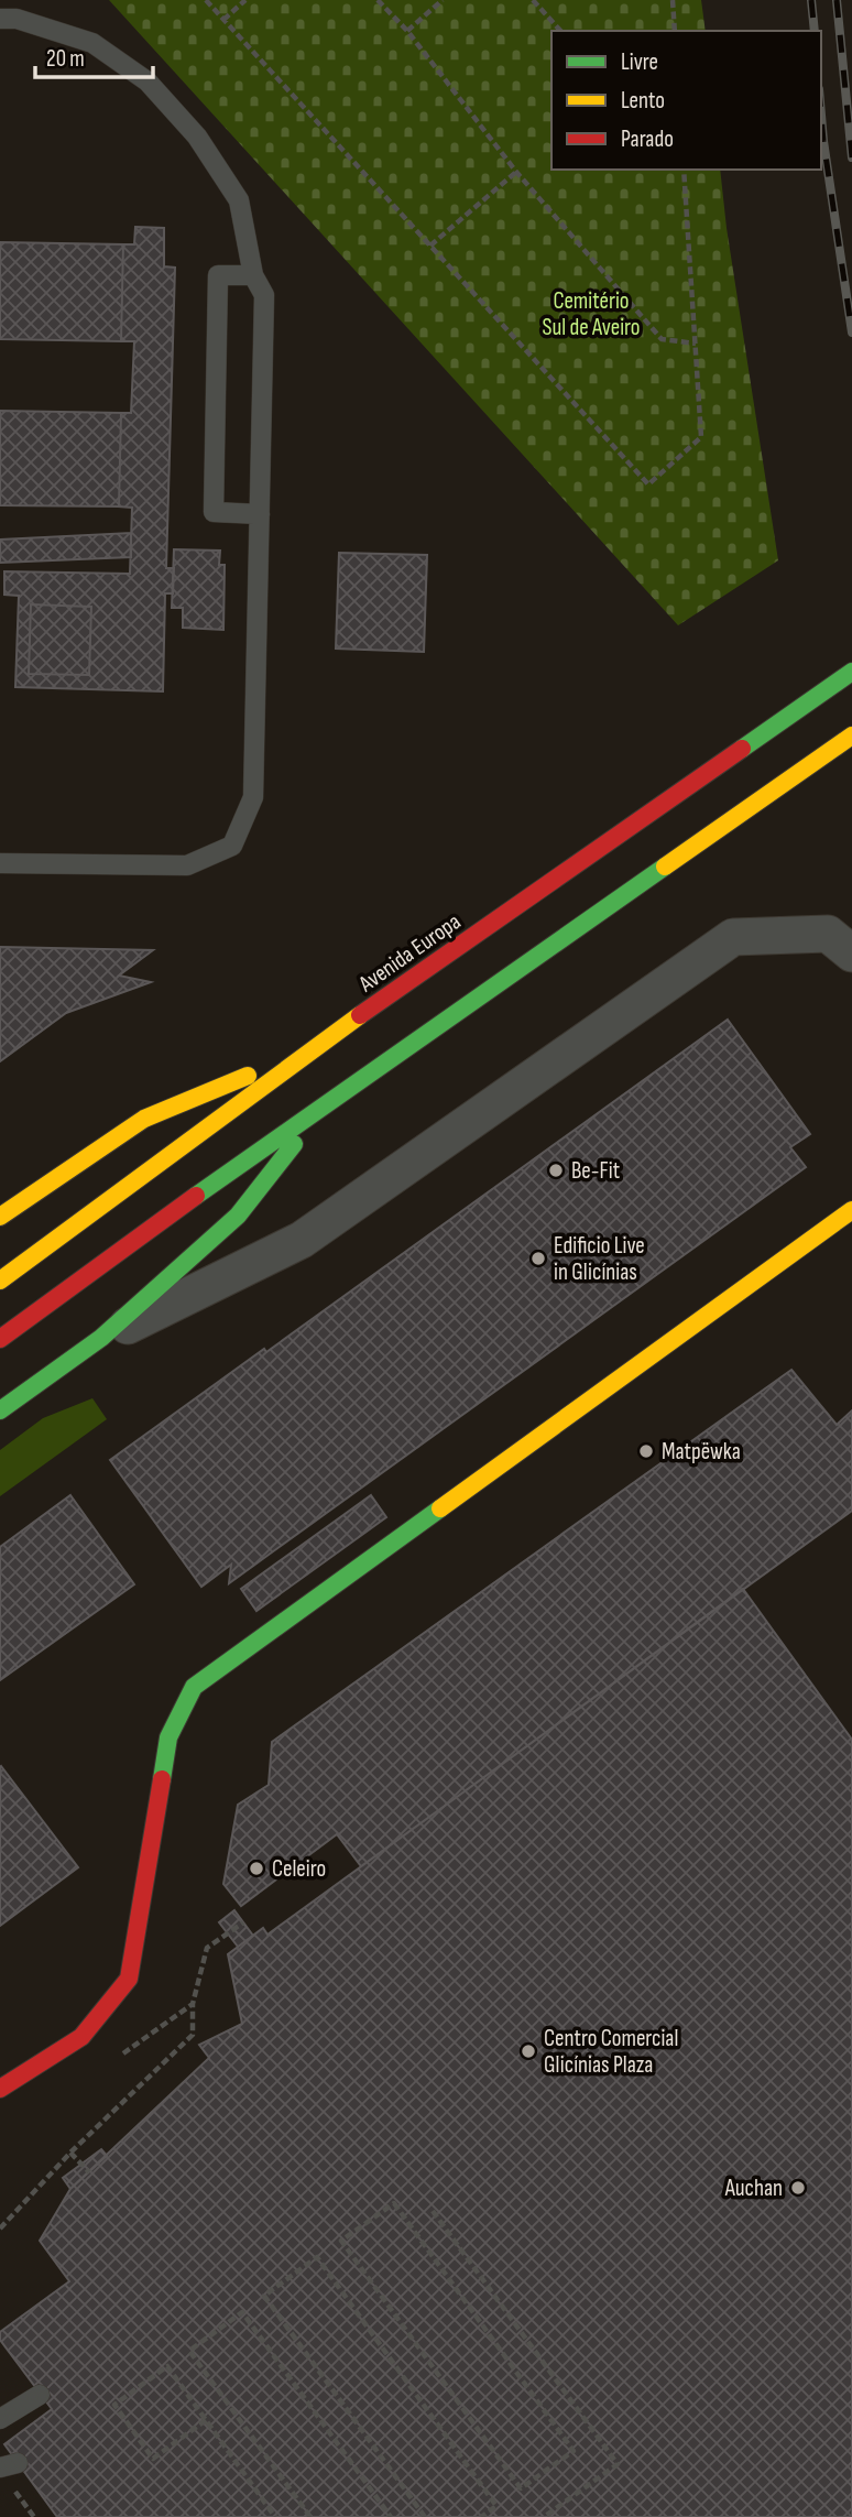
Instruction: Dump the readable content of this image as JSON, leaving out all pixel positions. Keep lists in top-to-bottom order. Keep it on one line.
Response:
{"streets":{"main road":["Avenida Europa"]},"parks":["Cemitério Sul de Aveiro"],"places":["Be-Fit","Edificio Live in Glicínias","Matpëwka","Celeiro","Centro Comercial Glicínias Plaza","Auchan"],"legend":["Livre","Lento","Parado"],"scale_bar":"20 m"}
